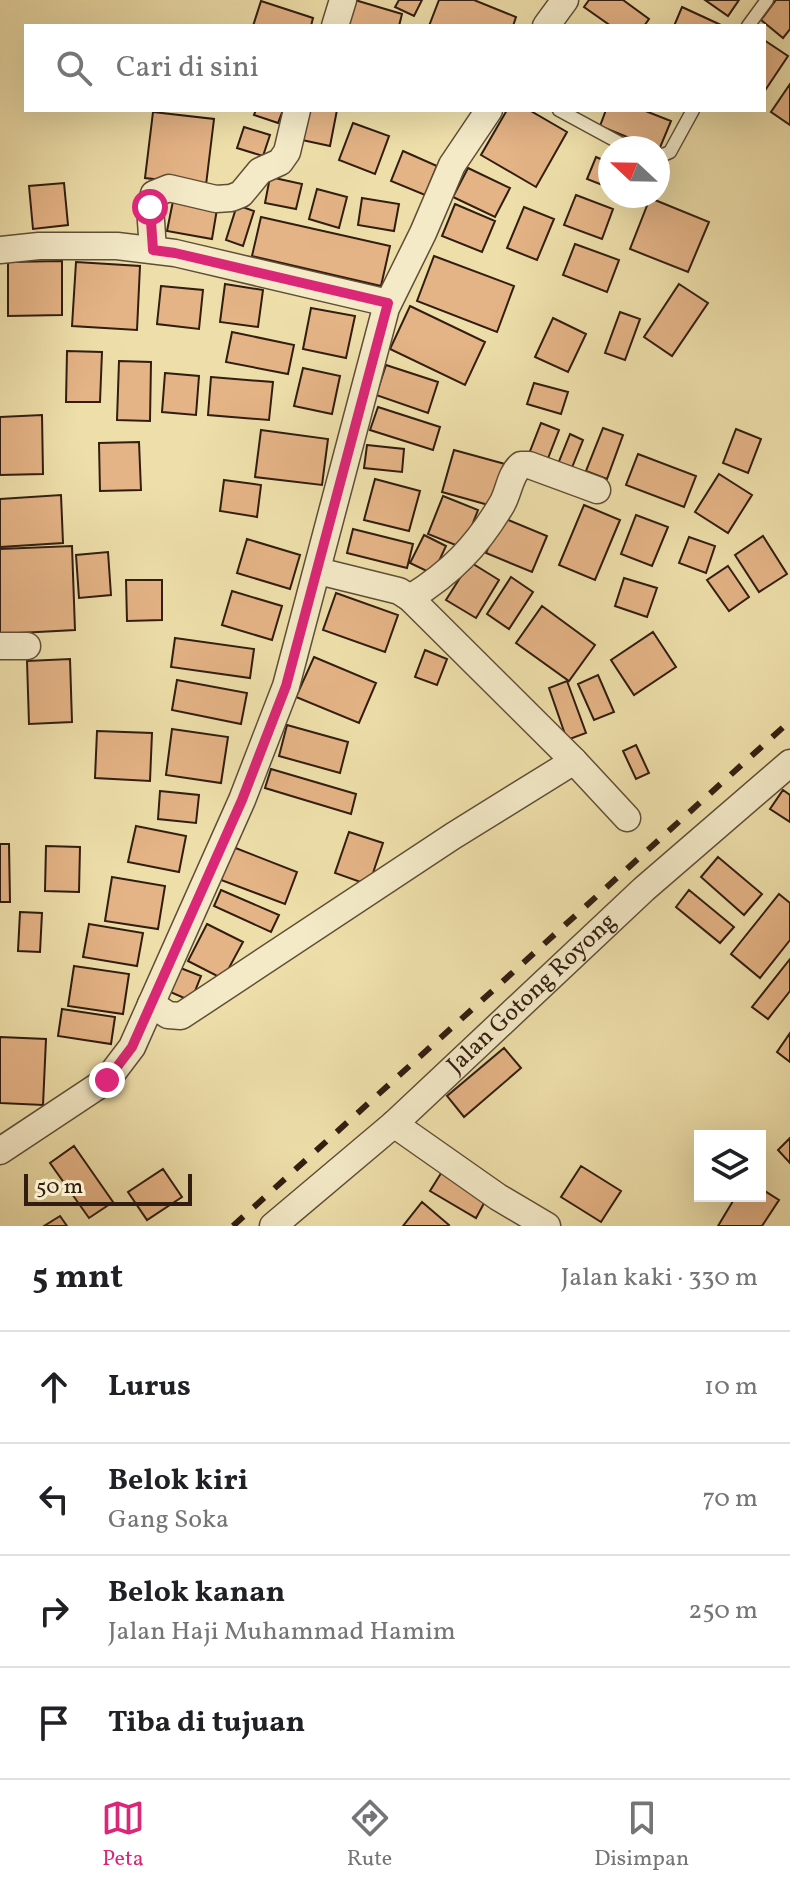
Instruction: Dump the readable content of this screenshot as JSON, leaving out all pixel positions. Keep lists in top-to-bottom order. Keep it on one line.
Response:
{"streets":{"street":["Jalan Gotong Royong"]},"scale_bar":"50 m","north":"left","page":{"search":"Cari di sini","scale":"50 m","heading":["5 mnt","Jalan kaki · 330 m"],"list":[["Lurus","10 m"],["Belok kiri","Gang Soka","70 m"],["Belok kanan","Jalan Haji Muhammad Hamim","250 m"],"Tiba di tujuan"],"nav":["Peta","Rute","Disimpan"]}}
